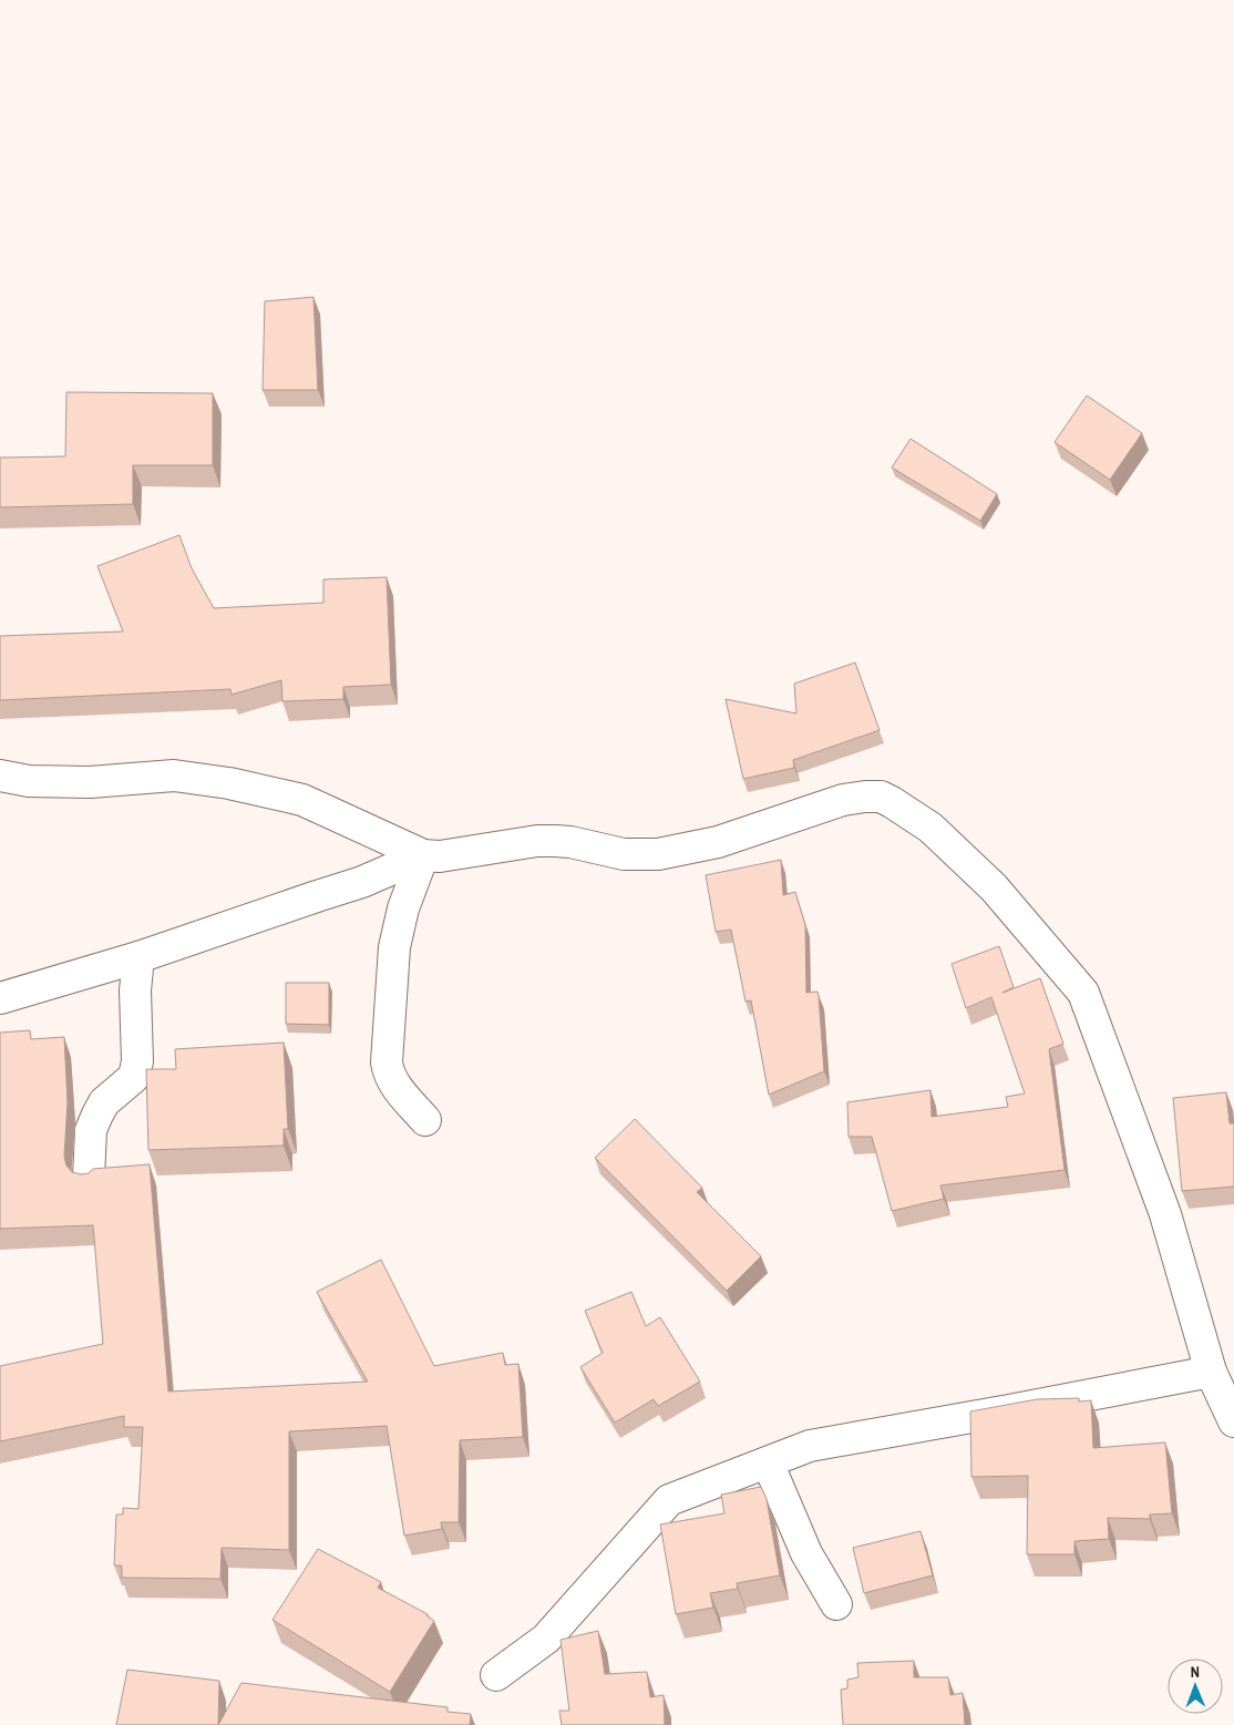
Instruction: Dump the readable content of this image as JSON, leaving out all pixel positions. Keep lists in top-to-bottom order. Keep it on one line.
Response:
{"north":"top"}
